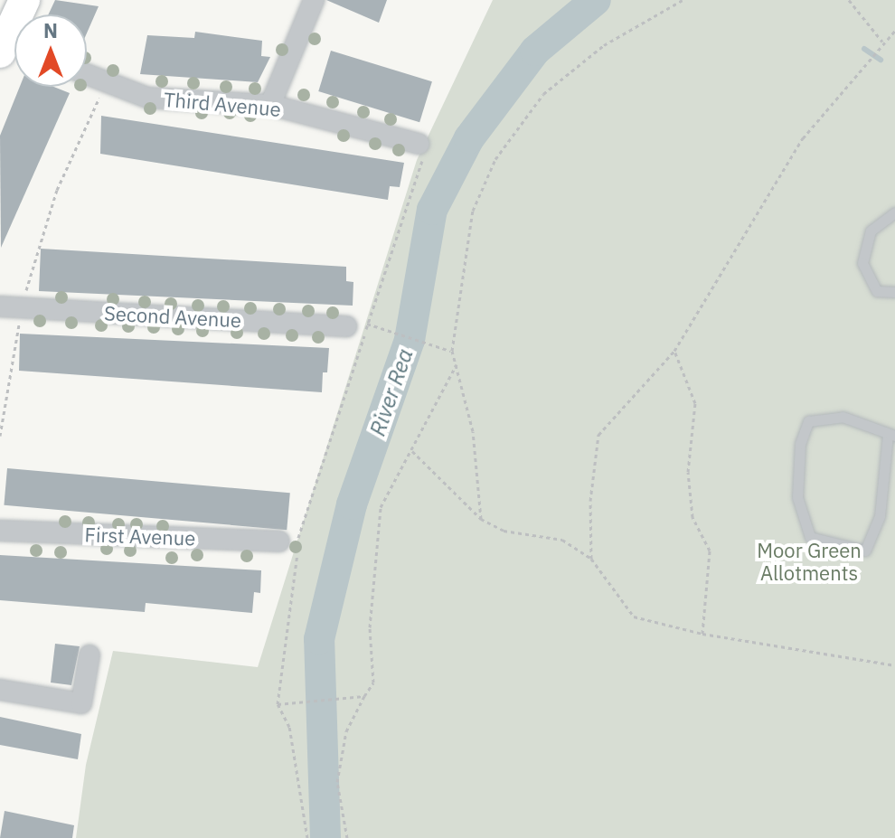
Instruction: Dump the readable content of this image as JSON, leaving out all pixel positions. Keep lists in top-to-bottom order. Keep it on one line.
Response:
{"streets":{"street":["Third Avenue","Second Avenue","First Avenue"]},"water":["River Rea"],"parks":["Moor Green Allotments"],"north":"top"}
